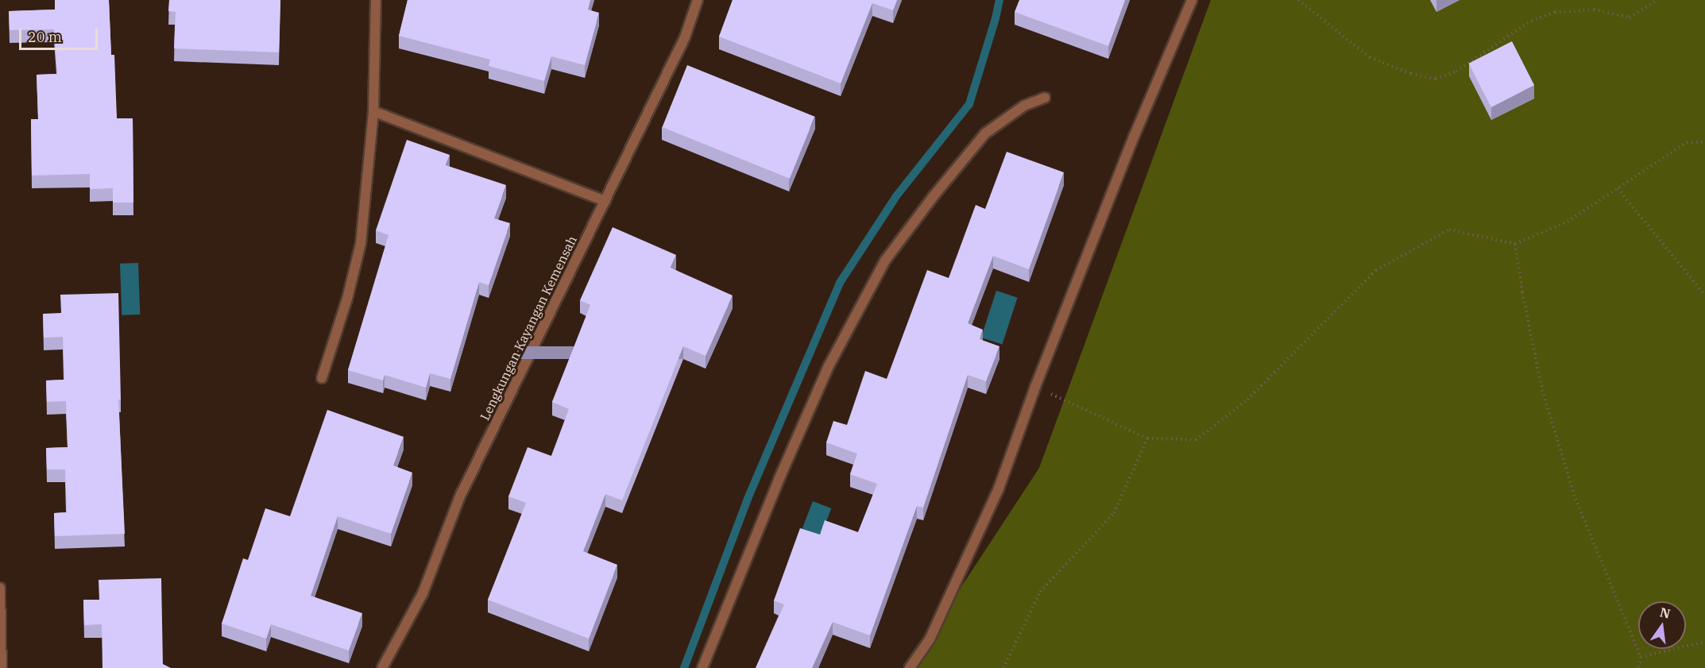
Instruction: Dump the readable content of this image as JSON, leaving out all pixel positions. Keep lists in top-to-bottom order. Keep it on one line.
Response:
{"streets":{"street":["Lengkungan Kayangan Kemensah"]},"scale_bar":"20 m","north":"top"}
